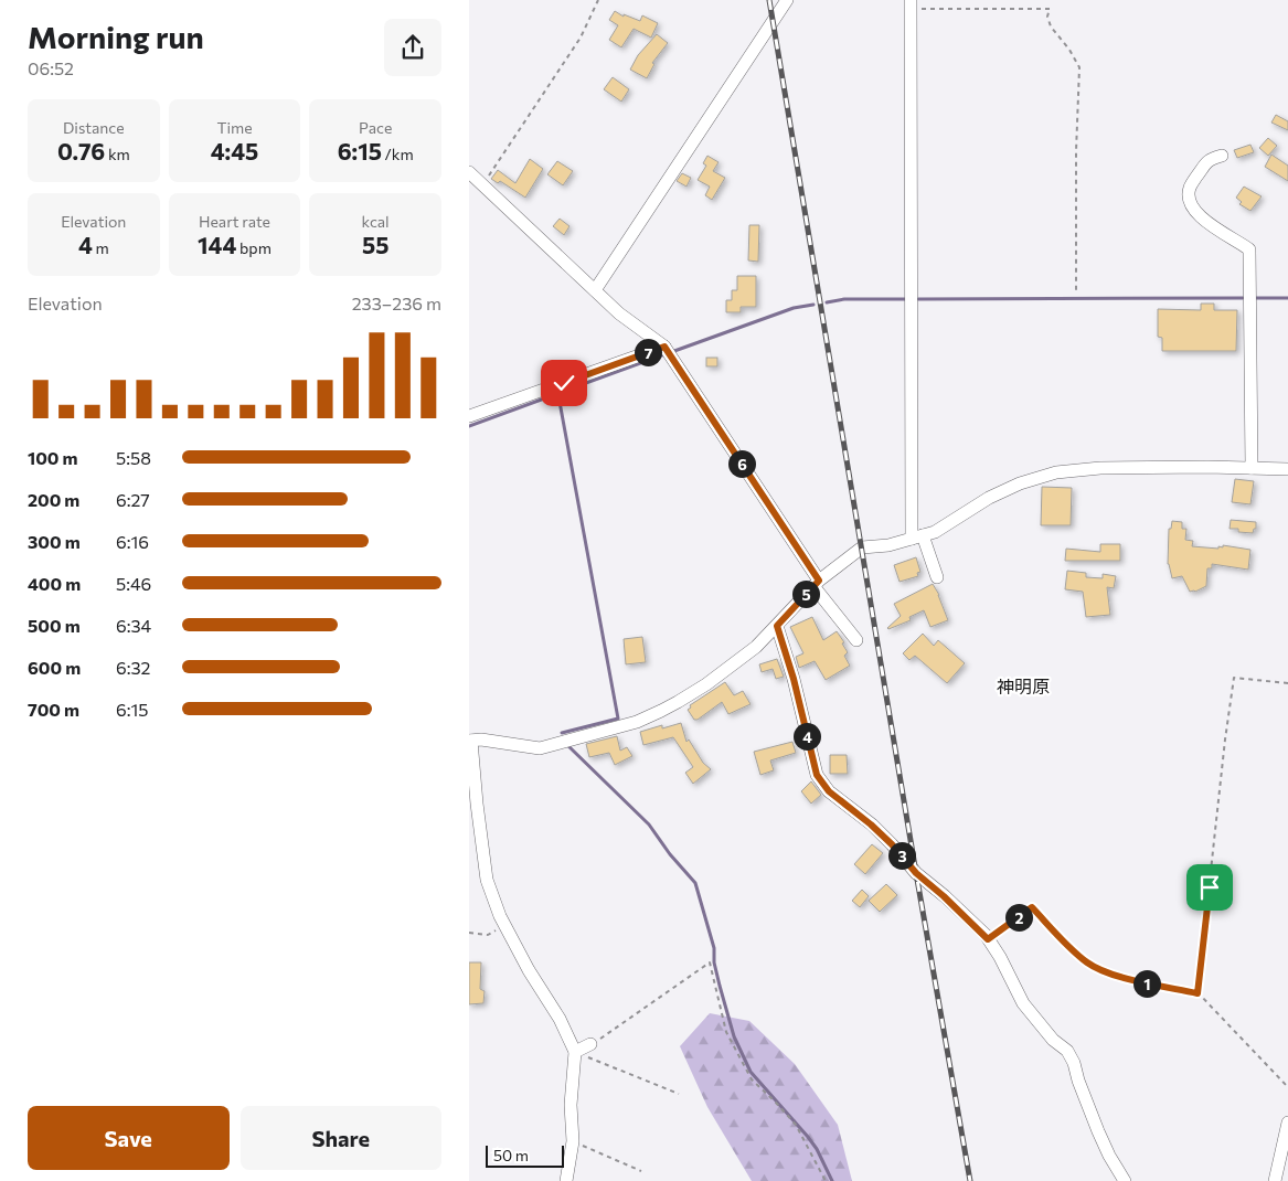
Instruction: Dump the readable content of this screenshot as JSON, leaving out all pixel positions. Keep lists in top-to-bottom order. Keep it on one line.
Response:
{"districts":["神明原"],"scale_bar":"50 m","page":{"heading":["Morning run","06:52"],"stats":[["Distance","0.76 km"],["Time","4:45"],["Pace","6:15 /km"],["Elevation","4 m"],["Heart rate","144 bpm"],["kcal","55"]],"chart":["Elevation","233–236 m"],"pins":["7","6","5","4","3","2","1"],"list":[{"name":"100 m","note":"5:58"},{"name":"200 m","note":"6:27"},{"name":"300 m","note":"6:16"},{"name":"400 m","note":"5:46"},{"name":"500 m","note":"6:34"},{"name":"600 m","note":"6:32"},{"name":"700 m","note":"6:15"}],"buttons":["Save","Share"],"scale":"50 m"}}
